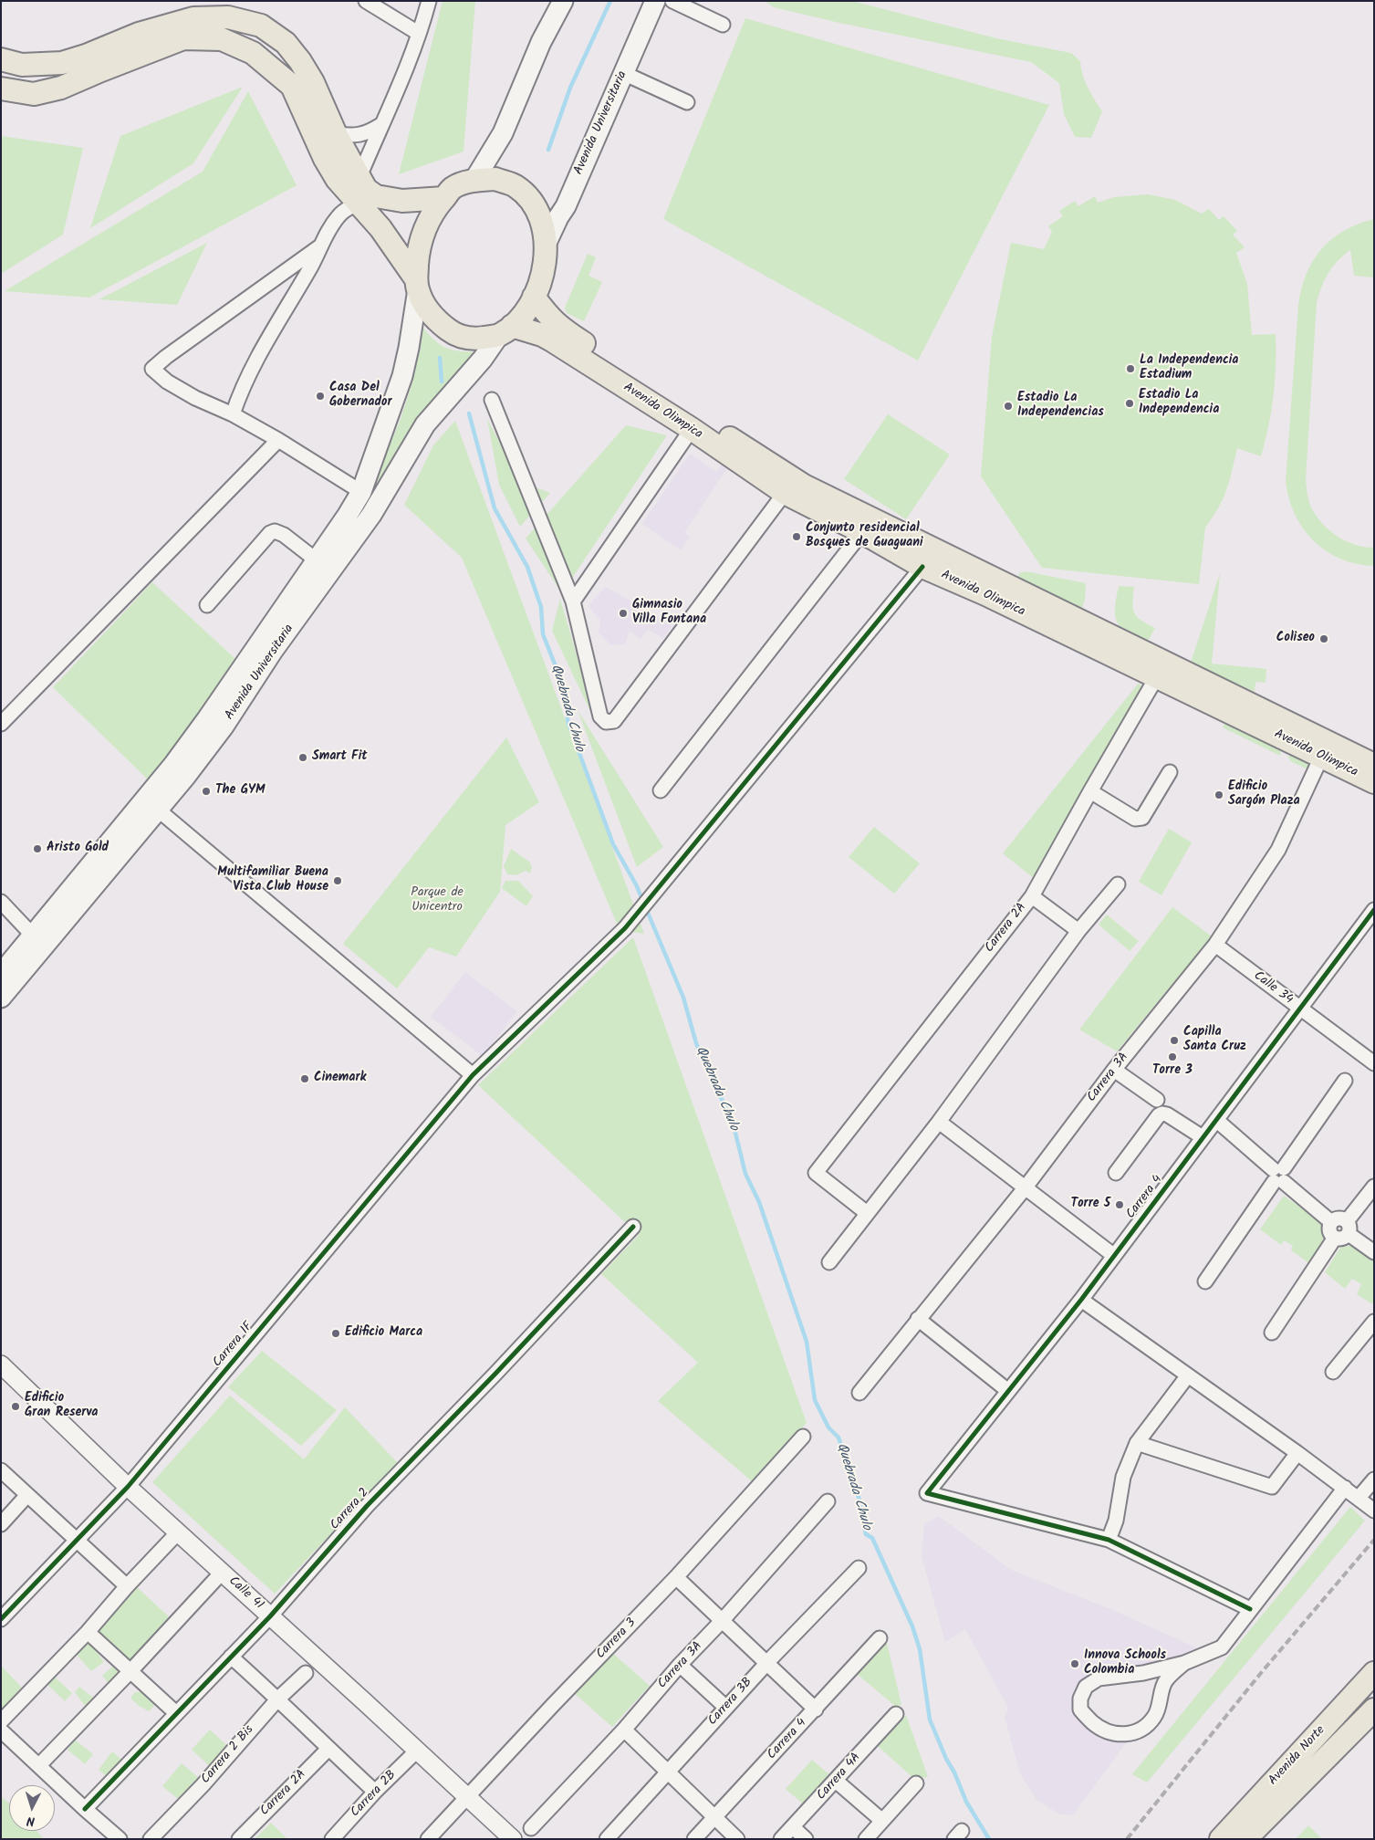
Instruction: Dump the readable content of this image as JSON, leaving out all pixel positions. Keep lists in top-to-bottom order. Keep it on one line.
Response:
{"streets":{"main road":["Avenida Universitaria","Avenida Olimpica","Avenida Norte"],"street":["Carrera 2A","Calle 34","Carrera 3A","Carrera 4","Carrera 1F","Carrera 2","Calle 41","Carrera 3","Carrera 3B","Carrera 2 Bis","Carrera 4A","Carrera 2B"]},"crossings":[["Avenida Universitaria","Avenida Olimpica"],["Avenida Olimpica","Carrera 2A"],["Avenida Olimpica","Carrera 3A"],["Avenida Olimpica","Carrera 1F"],["Calle 34","Carrera 3A"],["Calle 34","Carrera 4"],["Carrera 1F","Calle 41"],["Carrera 2","Calle 41"],["Calle 41","Carrera 3"],["Calle 41","Carrera 2B"]],"water":["Quebrada Chulo"],"parks":["Parque de Unicentro"],"places":["La Independencia Estadium","Casa Del Gobernador","Estadio La Independencia","Estadio La Independencias","Conjunto residencial Bosques de Guaguani","Gimnasio Villa Fontana","Coliseo","Smart Fit","The GYM","Edificio Sargón Plaza","Aristo Gold","Multifamiliar Buena Vista Club House","Capilla Santa Cruz","Torre 3","Cinemark","Torre 5","Edificio Marca","Edificio Gran Reserva","Innova Schools Colombia"],"north":"bottom"}
